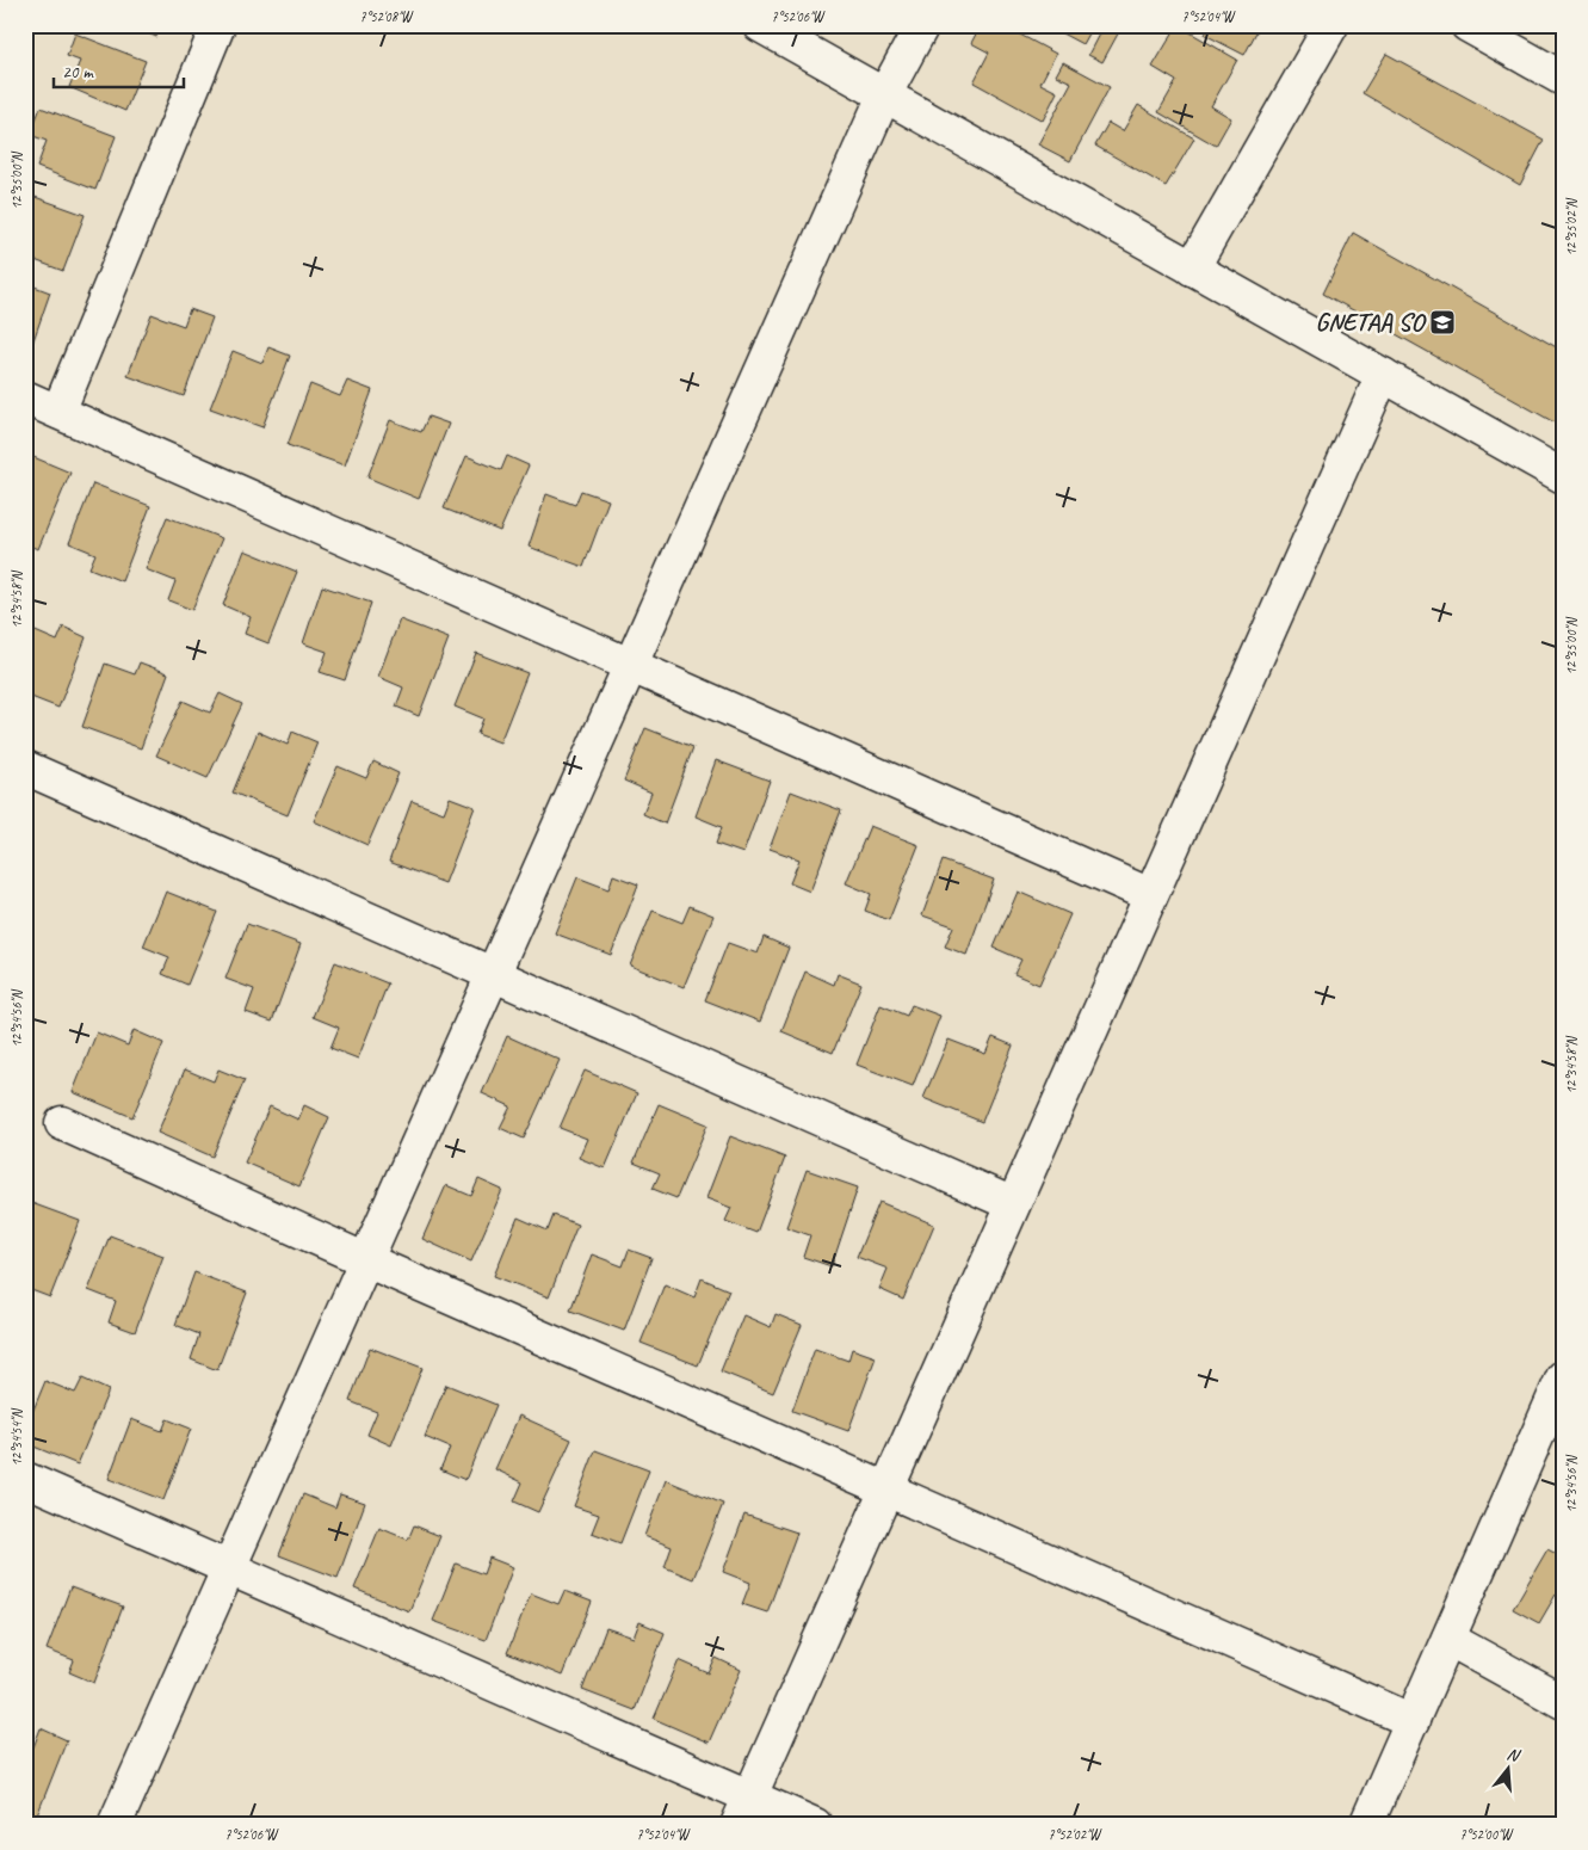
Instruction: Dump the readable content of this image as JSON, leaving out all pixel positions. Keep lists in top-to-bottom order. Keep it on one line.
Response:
{"places":{"school or university":["GNETAA SO"]},"scale_bar":"20 m","north":"top","coordinates":["7°52'08\"W","7°52'06\"W","7°52'04\"W","12°35'00\"N","12°35'02\"N","12°34'58\"N","12°34'56\"N","12°34'54\"N","7°52'02\"W","7°52'00\"W"]}
